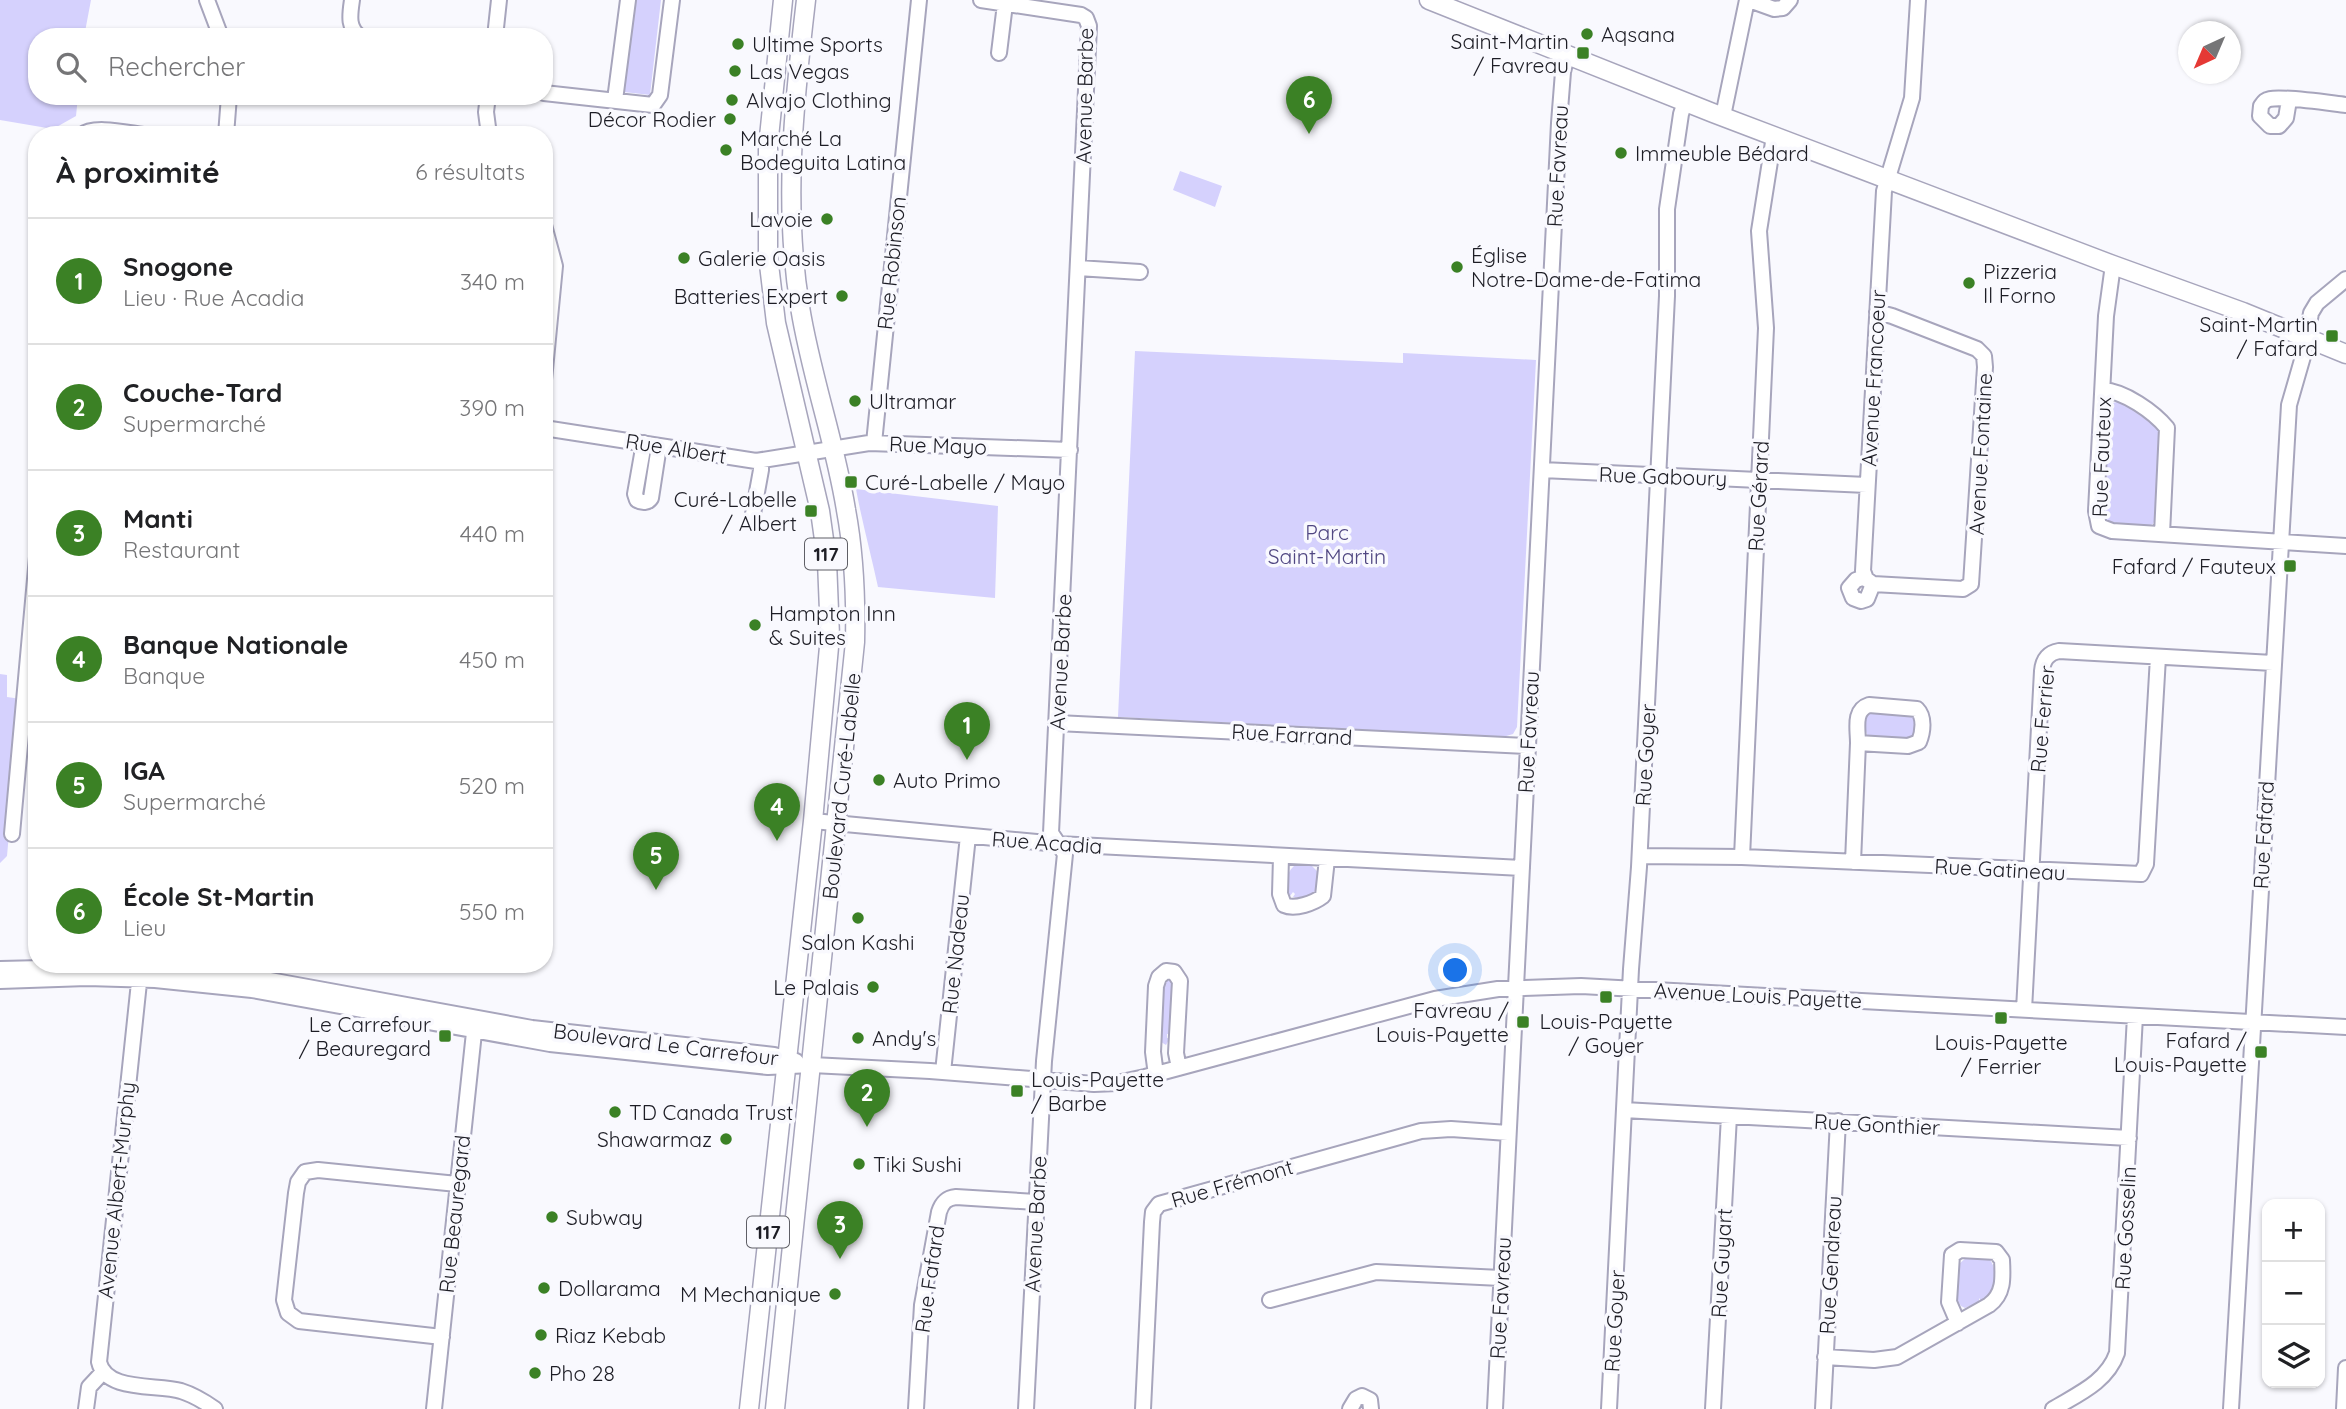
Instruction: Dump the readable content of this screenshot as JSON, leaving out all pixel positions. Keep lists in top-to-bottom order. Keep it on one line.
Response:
{"streets":{"main road":["117","Boulevard Curé-Labelle"],"street":["Avenue Barbe","Rue Favreau","Rue Robinson","Avenue Francoeur","Rue Mayo","Rue Albert","Avenue Fontaine","Rue Fauteux","Rue Gaboury","Rue Gérard","Rue Ferrier","Rue Farrand","Rue Goyer","Rue Fafard","Rue Acadia","Rue Gatineau","Rue Nadeau","Avenue Louis Payette","Boulevard Le Carrefour","Rue Gonthier","Rue Frémont","Avenue Albert-Murphy","Rue Beauregard","Rue Gosselin","Rue Guyart","Rue Gendreau"]},"crossings":[["Avenue Barbe","Rue Mayo"],["Avenue Barbe","Rue Farrand"],["Avenue Barbe","Rue Fafard"],["Avenue Barbe","Rue Acadia"],["Avenue Barbe","Avenue Louis Payette"],["Rue Favreau","Rue Gaboury"],["Rue Favreau","Rue Farrand"],["Rue Favreau","Rue Acadia"],["Rue Favreau","Avenue Louis Payette"],["Rue Favreau","Rue Frémont"],["Rue Robinson","Rue Mayo"],["Avenue Francoeur","Avenue Fontaine"],["Avenue Francoeur","Rue Gaboury"],["Rue Mayo","Rue Albert"],["Rue Mayo","Boulevard Curé-Labelle"],["Rue Albert","Boulevard Curé-Labelle"],["Rue Fauteux","Rue Fafard"],["Rue Gaboury","Rue Gérard"],["Rue Gaboury","Rue Goyer"],["Rue Gérard","Rue Gatineau"],["Rue Ferrier","Rue Fafard"],["Rue Ferrier","Rue Gatineau"],["Rue Ferrier","Avenue Louis Payette"],["Rue Goyer","Rue Gatineau"],["Rue Goyer","Avenue Louis Payette"],["Rue Goyer","Rue Gonthier"],["Boulevard Curé-Labelle","Rue Acadia"],["Boulevard Curé-Labelle","Avenue Louis Payette"],["Boulevard Curé-Labelle","Boulevard Le Carrefour"],["Rue Fafard","Avenue Louis Payette"],["Rue Acadia","Rue Nadeau"],["Rue Nadeau","Avenue Louis Payette"],["Avenue Louis Payette","Boulevard Le Carrefour"],["Avenue Louis Payette","Rue Gosselin"],["Boulevard Le Carrefour","Rue Beauregard"],["Rue Gonthier","Rue Gosselin"],["Rue Gonthier","Rue Guyart"],["Rue Gonthier","Rue Gendreau"]],"parks":["Parc Saint-Martin"],"places":{"other":["Aqsana","Ultime Sports","Las Vegas","Alvajo Clothing","Décor Rodier","Marché La Bodeguita Latina","Immeuble Bédard","Lavoie","Galerie Oasis","Église Notre-Dame-de-Fatima","Pizzeria Il Forno","Batteries Expert","Ultramar","Hampton Inn & Suites","Auto Primo","Salon Kashi","Le Palais","Andy's","TD Canada Trust","Shawarmaz","Tiki Sushi","Subway","Dollarama","M Mechanique","Riaz Kebab","Pho 28"],"transit":["Saint-Martin / Favreau","Saint-Martin / Fafard","Curé-Labelle / Mayo","Curé-Labelle / Albert","Fafard / Fauteux","Louis-Payette / Goyer","Louis-Payette / Ferrier","Favreau / Louis-Payette","Le Carrefour / Beauregard","Fafard / Louis-Payette","Louis-Payette / Barbe"]},"north":"bottom left","page":{"search":"Rechercher","pins":["6","1","4","5","2","3"],"heading":["À proximité","6 résultats"],"list":[{"mark":"1","name":"Snogone","note":"Lieu · Rue Acadia","value":"340 m"},{"mark":"2","name":"Couche-Tard","note":"Supermarché","value":"390 m"},{"mark":"3","name":"Manti","note":"Restaurant","value":"440 m"},{"mark":"4","name":"Banque Nationale","note":"Banque","value":"450 m"},{"mark":"5","name":"IGA","note":"Supermarché","value":"520 m"},{"mark":"6","name":"École St-Martin","note":"Lieu","value":"550 m"}],"map_buttons":["+","−"]}}
